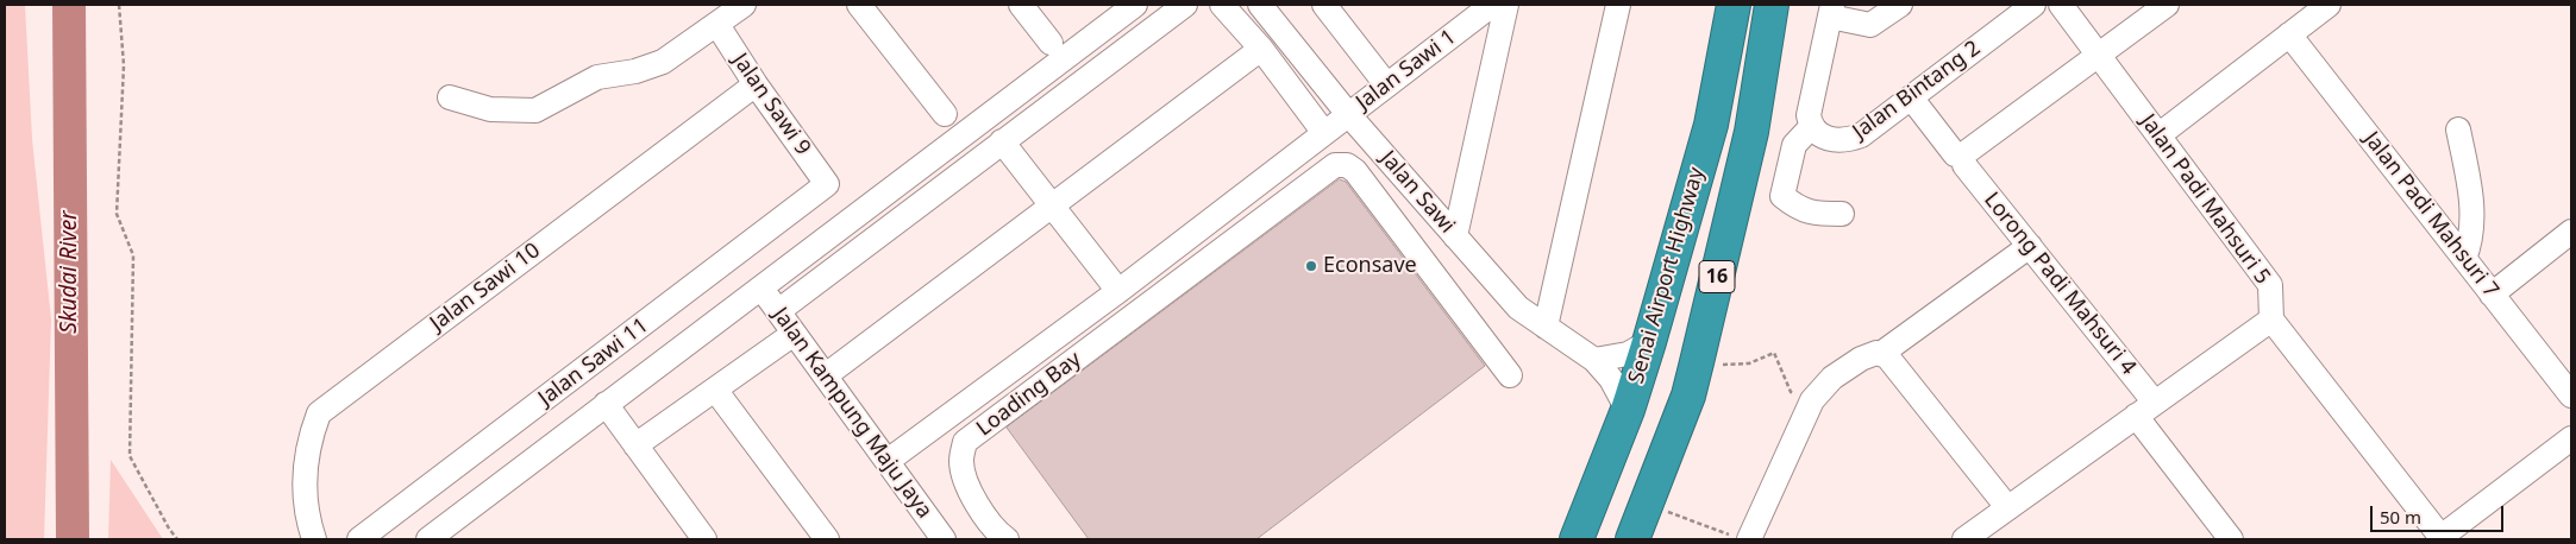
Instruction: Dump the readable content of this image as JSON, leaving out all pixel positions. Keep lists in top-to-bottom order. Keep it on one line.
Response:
{"streets":{"highway":["Senai Airport Highway","16"],"street":["Jalan Sawi 1","Jalan Bintang 2","Jalan Sawi 9","Jalan Sawi","Jalan Padi Mahsuri 5","Jalan Padi Mahsuri 7","Lorong Padi Mahsuri 4","Jalan Sawi 10","Jalan Sawi 11","Loading Bay","Jalan Kampung Maju Jaya"]},"crossings":[["Jalan Sawi 1","Jalan Sawi"],["Jalan Sawi 1","Jalan Kampung Maju Jaya"],["Jalan Sawi 9","Jalan Sawi 10"],["Jalan Sawi 9","Jalan Sawi 11"],["Jalan Sawi","Senai Airport Highway"]],"water":["Skudai River"],"places":["Econsave"],"scale_bar":"50 m"}
